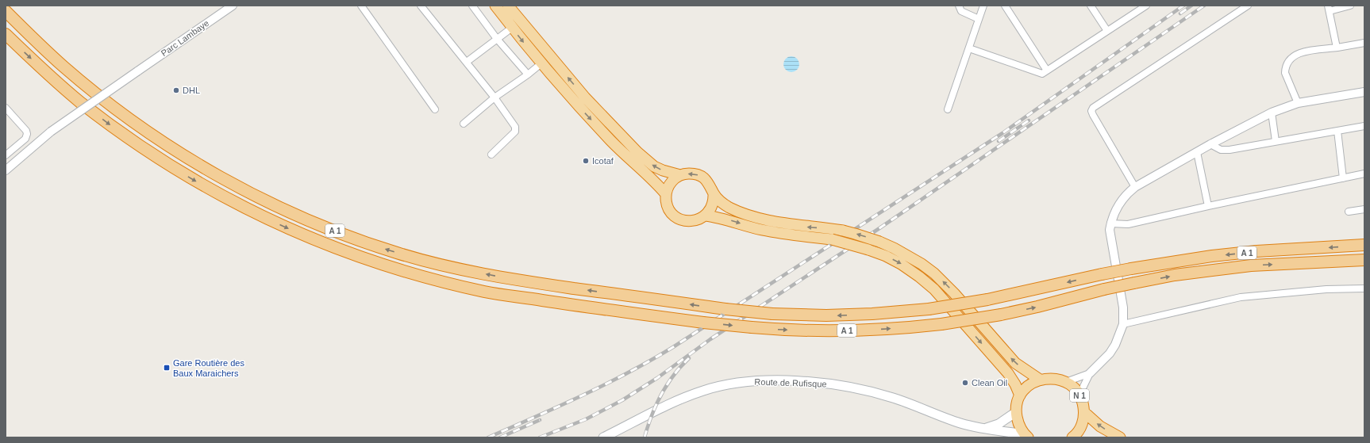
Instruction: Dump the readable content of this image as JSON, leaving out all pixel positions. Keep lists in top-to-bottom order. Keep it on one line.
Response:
{"streets":{"highway":["A 1","N 1"],"main road":["Route de Rufisque"],"street":["Parc Lambaye"]},"places":{"other":["DHL","Icotaf","Clean Oil"],"transit":["Gare Routière des Baux Maraichers"]}}
